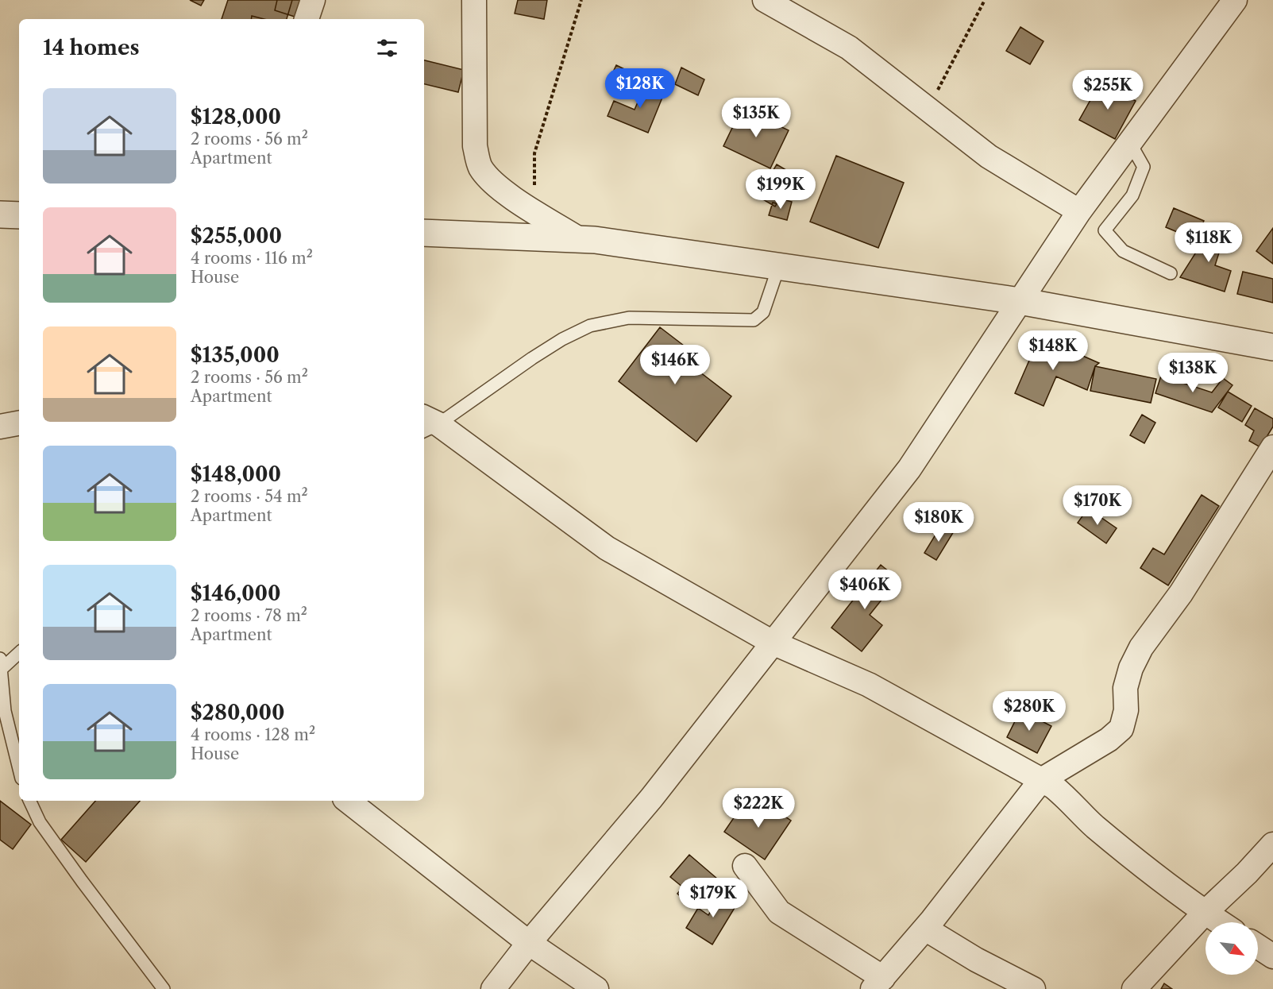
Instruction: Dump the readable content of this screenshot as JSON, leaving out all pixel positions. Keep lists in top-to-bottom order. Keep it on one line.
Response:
{"north":"bottom right","page":{"heading":"14 homes","price":["$128K","$255K","$135K","$199K","$118K","$148K","$146K","$138K","$170K","$180K","$406K","$280K","$222K","$179K"],"list":[{"name":"$128,000","note":"2 rooms · 56 m² · Apartment"},{"name":"$255,000","note":"4 rooms · 116 m² · House"},{"name":"$135,000","note":"2 rooms · 56 m² · Apartment"},{"name":"$148,000","note":"2 rooms · 54 m² · Apartment"},{"name":"$146,000","note":"2 rooms · 78 m² · Apartment"},{"name":"$280,000","note":"4 rooms · 128 m² · House"}]}}
